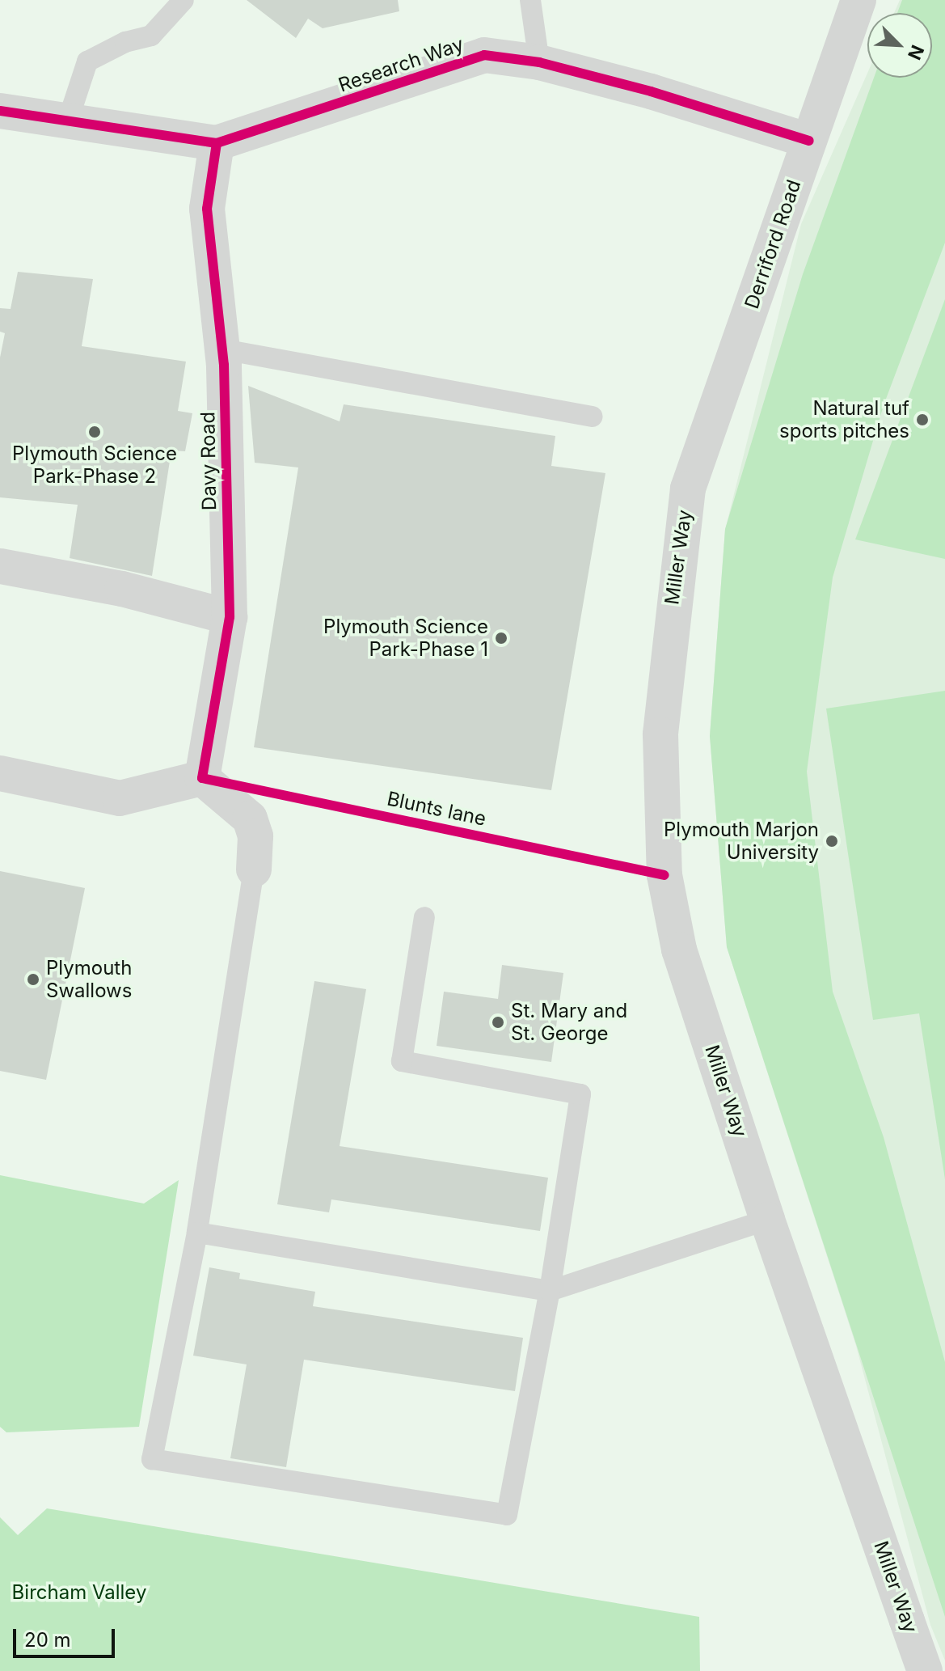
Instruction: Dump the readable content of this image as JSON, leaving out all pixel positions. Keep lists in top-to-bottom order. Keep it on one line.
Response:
{"streets":{"street":["Research Way","Derriford Road","Davy Road","Miller Way"],"cycle path":["Blunts lane"]},"crossings":[["Research Way","Derriford Road"],["Research Way","Davy Road"],["Derriford Road","Miller Way"]],"parks":["Bircham Valley"],"places":["Natural tuf sports pitches","Plymouth Science Park-Phase 2","Plymouth Science Park-Phase 1","Plymouth Marjon University","Plymouth Swallows","St. Mary and St. George"],"scale_bar":"20 m","north":"bottom right"}
